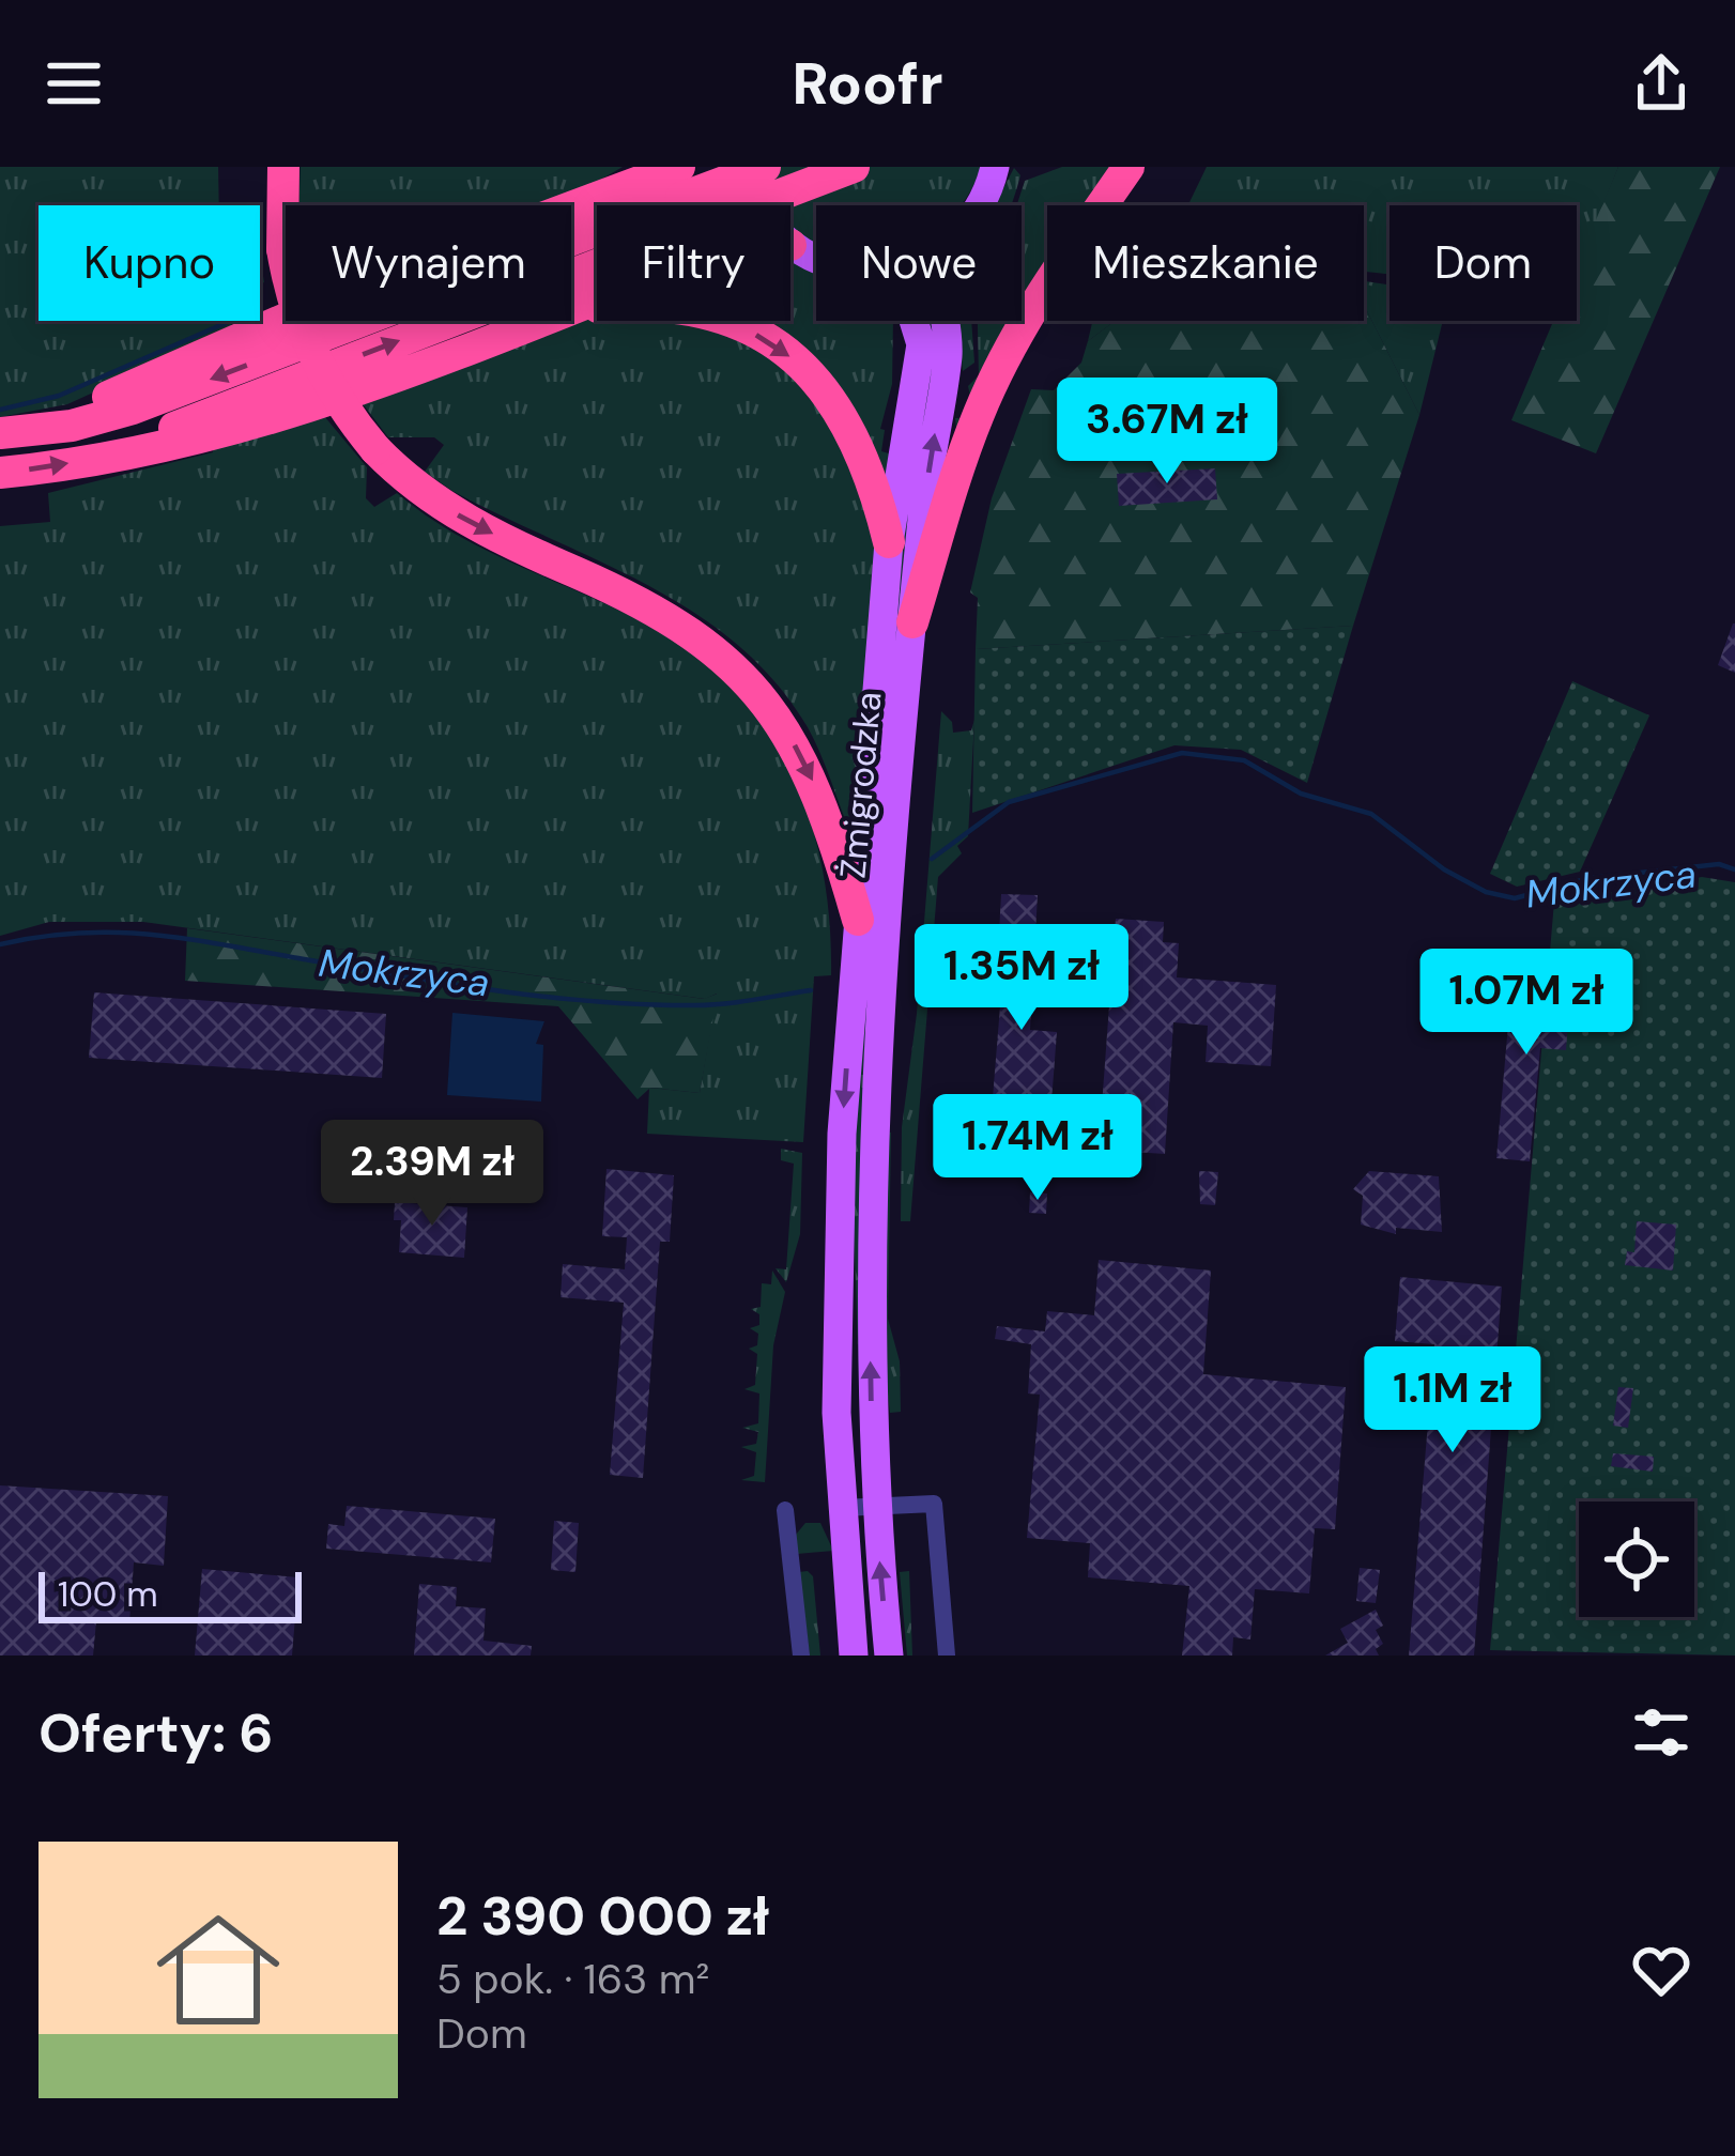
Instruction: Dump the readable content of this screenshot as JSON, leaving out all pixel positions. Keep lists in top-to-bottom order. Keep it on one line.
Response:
{"streets":{"main road":["Żmigrodzka"]},"water":["Mokrzyca"],"scale_bar":"100 m","page":{"header":"Roofr","chip":["Kupno","Wynajem","Filtry","Nowe","Mieszkanie","Dom"],"price":["3.67M zł","1.35M zł","1.07M zł","1.74M zł","2.39M zł","1.1M zł"],"scale":"100 m","heading":"Oferty: 6","list":[{"name":"2 390 000 zł","note":"5 pok. · 163 m² · Dom"}]}}
